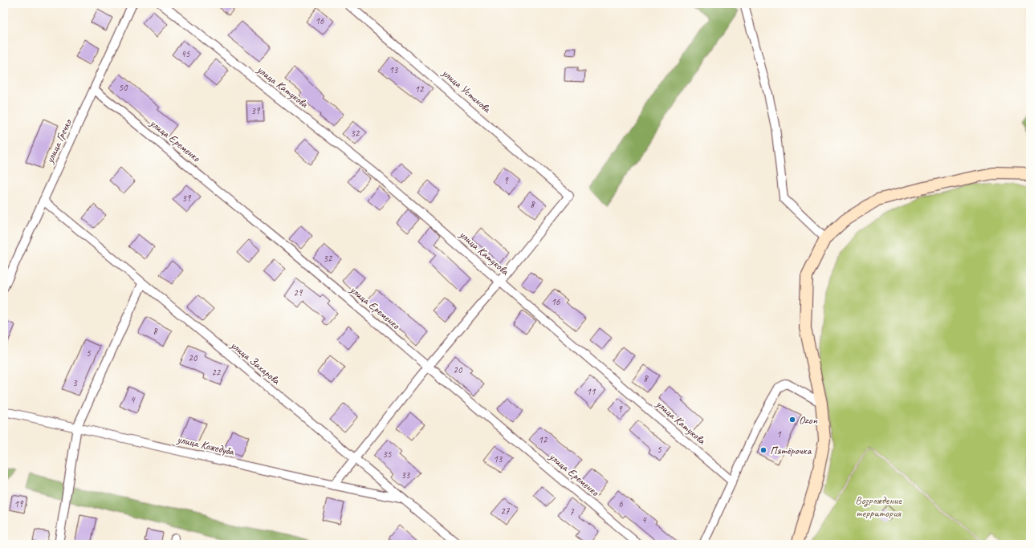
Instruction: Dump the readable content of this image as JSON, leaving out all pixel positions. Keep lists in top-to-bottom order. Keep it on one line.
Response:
{"streets":{"street":["улица Катукова","улица Устинова","улица Еременко","улица Гречко","улица Захарова","улица Кожедуба"]},"crossings":[["улица Катукова","улица Устинова"],["улица Еременко","улица Гречко"],["улица Гречко","улица Захарова"],["улица Захарова","улица Кожедуба"]],"parks":["Возрождение территория"],"places":["Ozon","Пятёрочка"],"house_numbers":["16","45","13","50","12","39","32","9","39","8","32","29","16","8","5","20","20","22","8","3","11","4","9","1","12","5","35","13","33","19","6","27","7","4"]}
